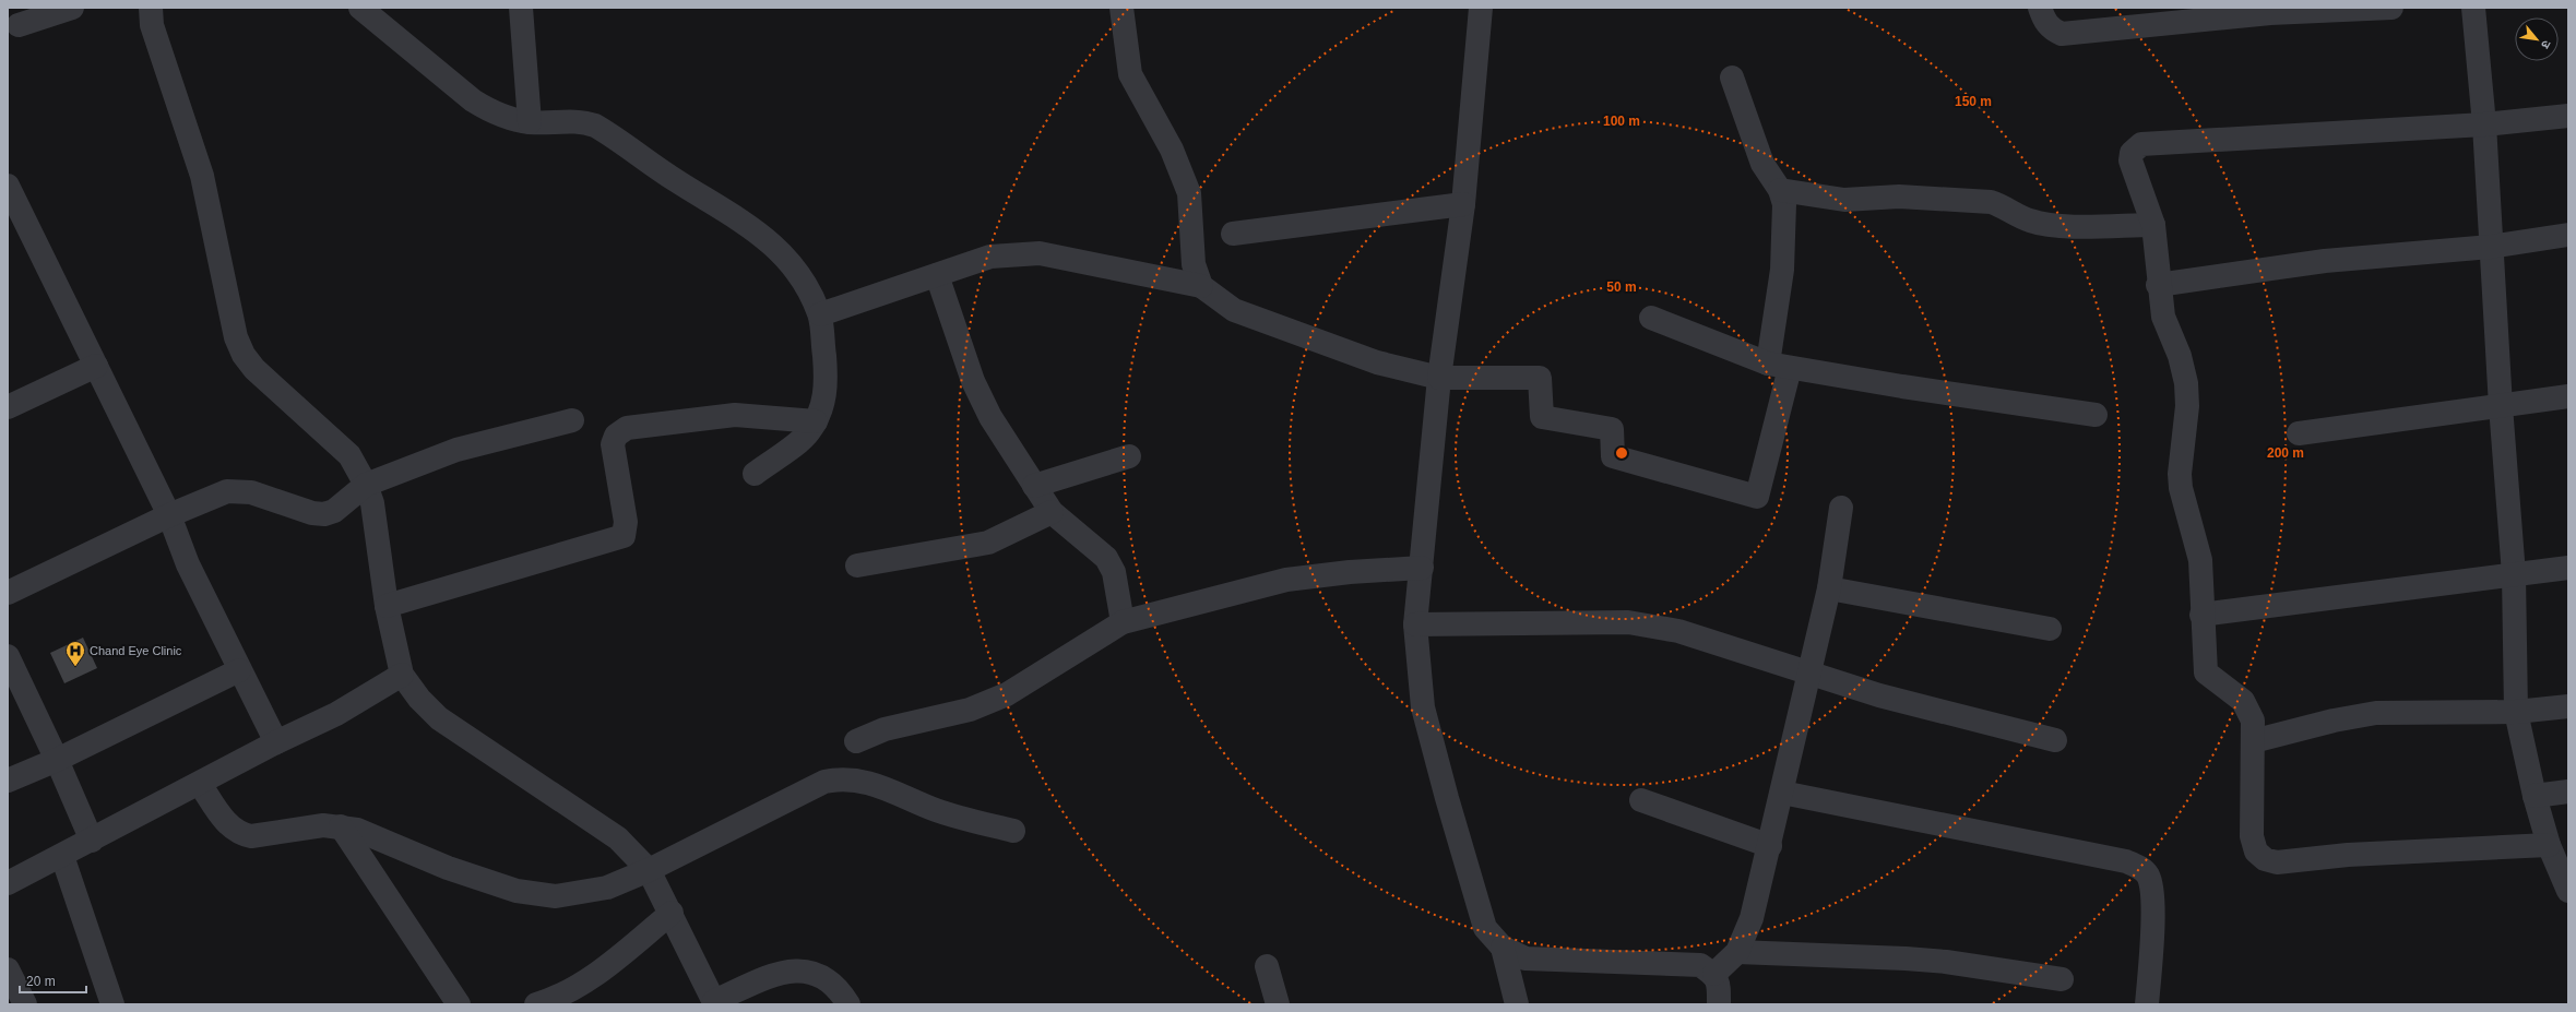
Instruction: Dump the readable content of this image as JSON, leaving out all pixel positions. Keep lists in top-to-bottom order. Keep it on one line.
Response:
{"places":{"hospital":["Chand Eye Clinic"]},"scale_bar":"20 m","north":"bottom right","rings":["150 m","100 m","50 m","200 m"]}
